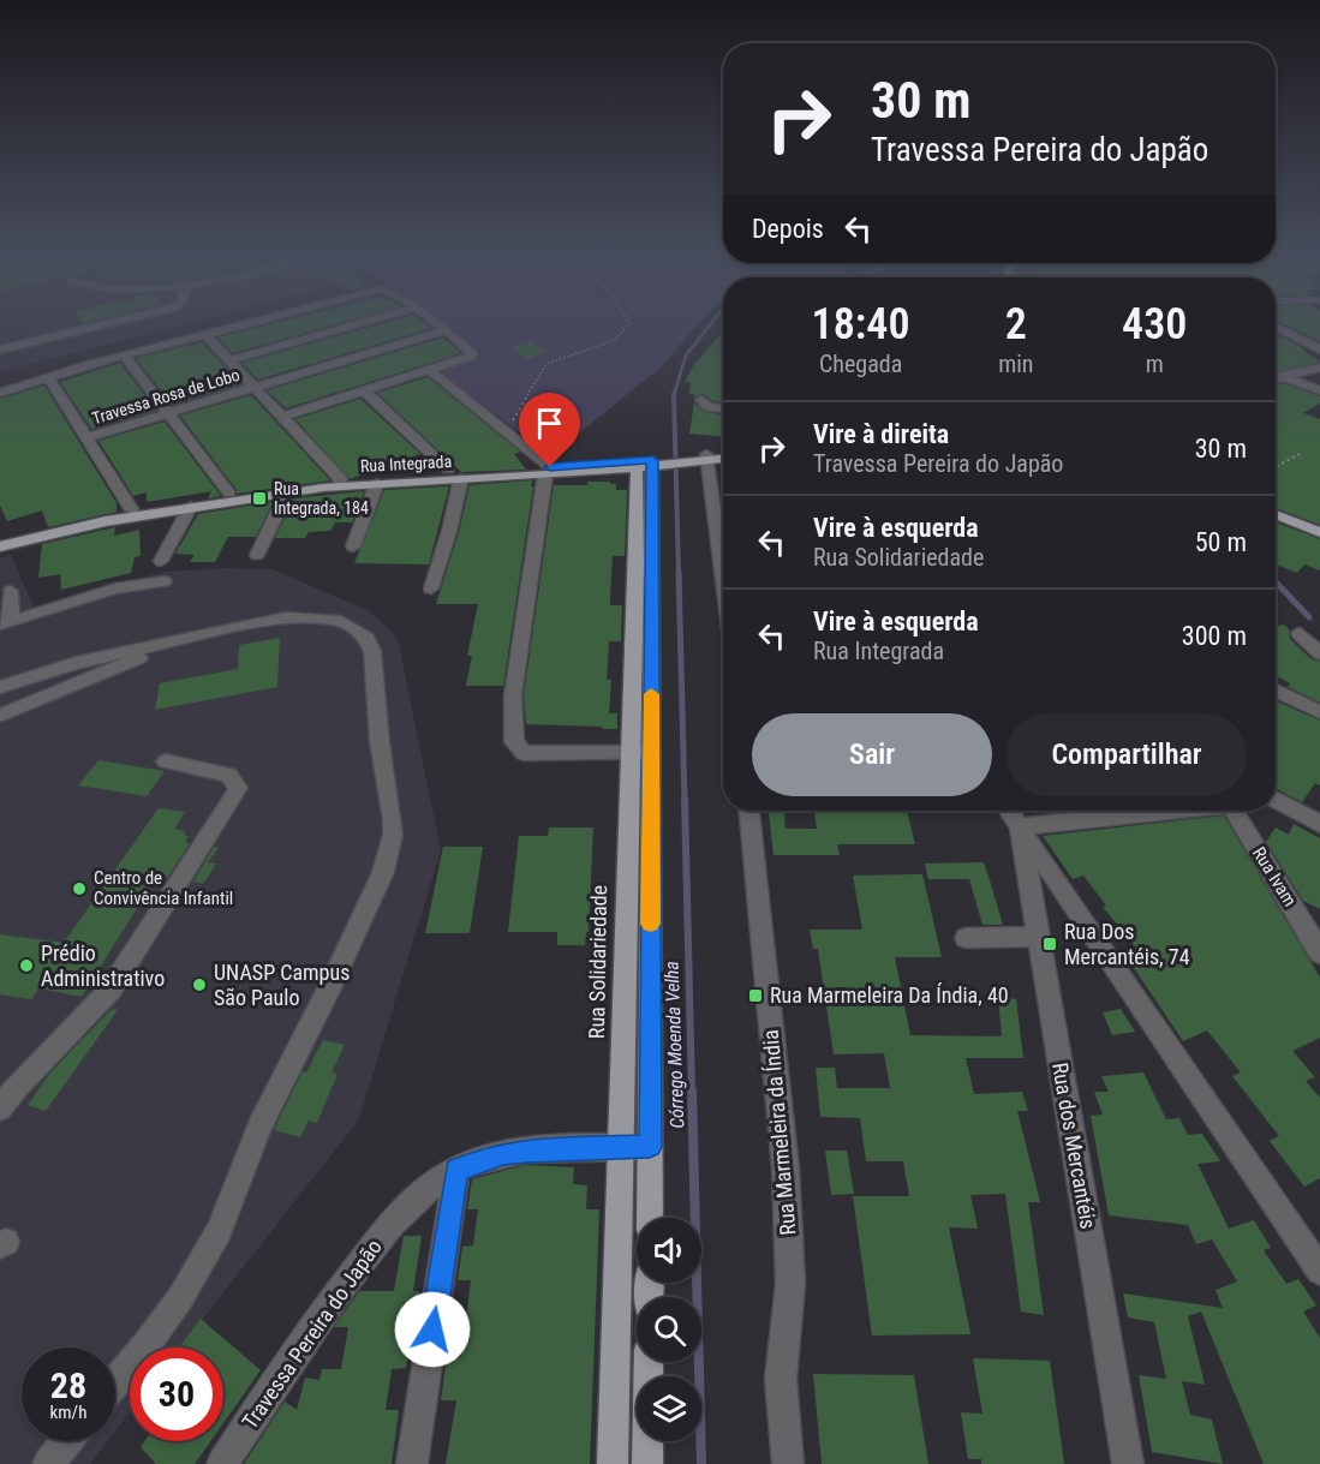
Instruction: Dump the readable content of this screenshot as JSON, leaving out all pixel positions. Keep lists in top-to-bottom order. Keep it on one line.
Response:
{"streets":{"main road":["Rua Integrada","Rua Solidariedade"],"street":["Travessa Rosa de Lobo","Rua Ivam","Rua Marmeleira da Índia","Rua dos Mercantéis","Travessa Pereira do Japão"]},"crossings":[["Rua Integrada","Rua Solidariedade"],["Rua Solidariedade","Travessa Pereira do Japão"]],"water":["Córrego Moenda Velha"],"places":{"transit":["Rua Integrada, 184","Rua Dos Mercantéis, 74","Rua Marmeleira Da Índia, 40"],"other":["Centro de Convivência Infantil","Prédio Administrativo","UNASP Campus São Paulo"]},"page":{"turn":["30 m","Travessa Pereira do Japão"],"then":"Depois","eta":["18:40","Chegada","2","min","430","m"],"list":[{"name":"Vire à direita","note":"Travessa Pereira do Japão","value":"30 m"},{"name":"Vire à esquerda","note":"Rua Solidariedade","value":"50 m"},{"name":"Vire à esquerda","note":"Rua Integrada","value":"300 m"}],"buttons":["Sair","Compartilhar"],"speed":"28 km/h","limit":"30"}}
